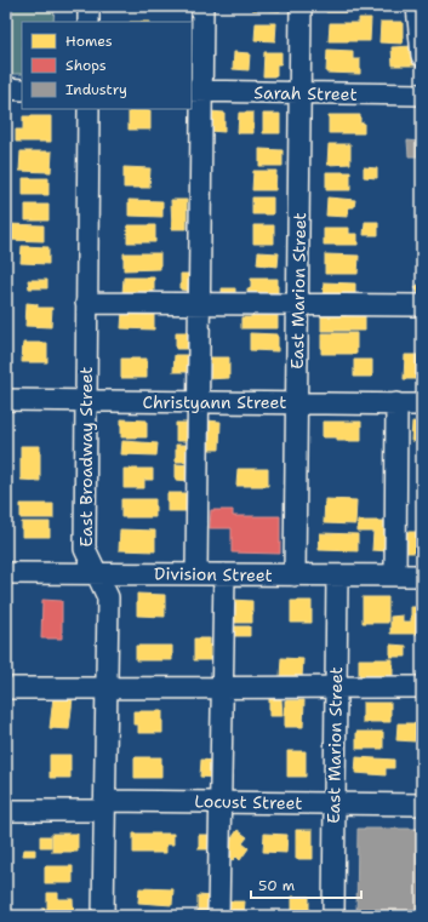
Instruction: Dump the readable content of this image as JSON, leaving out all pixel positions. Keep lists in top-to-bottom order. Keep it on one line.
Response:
{"streets":{"street":["Sarah Street","East Marion Street","Christyann Street","East Broadway Street","Division Street","Locust Street"]},"crossings":[["Sarah Street","East Marion Street"],["East Marion Street","Christyann Street"],["East Marion Street","Division Street"],["East Marion Street","Locust Street"],["Christyann Street","East Broadway Street"],["East Broadway Street","Division Street"],["East Broadway Street","Locust Street"]],"legend":["Homes","Shops","Industry"],"scale_bar":"50 m"}
